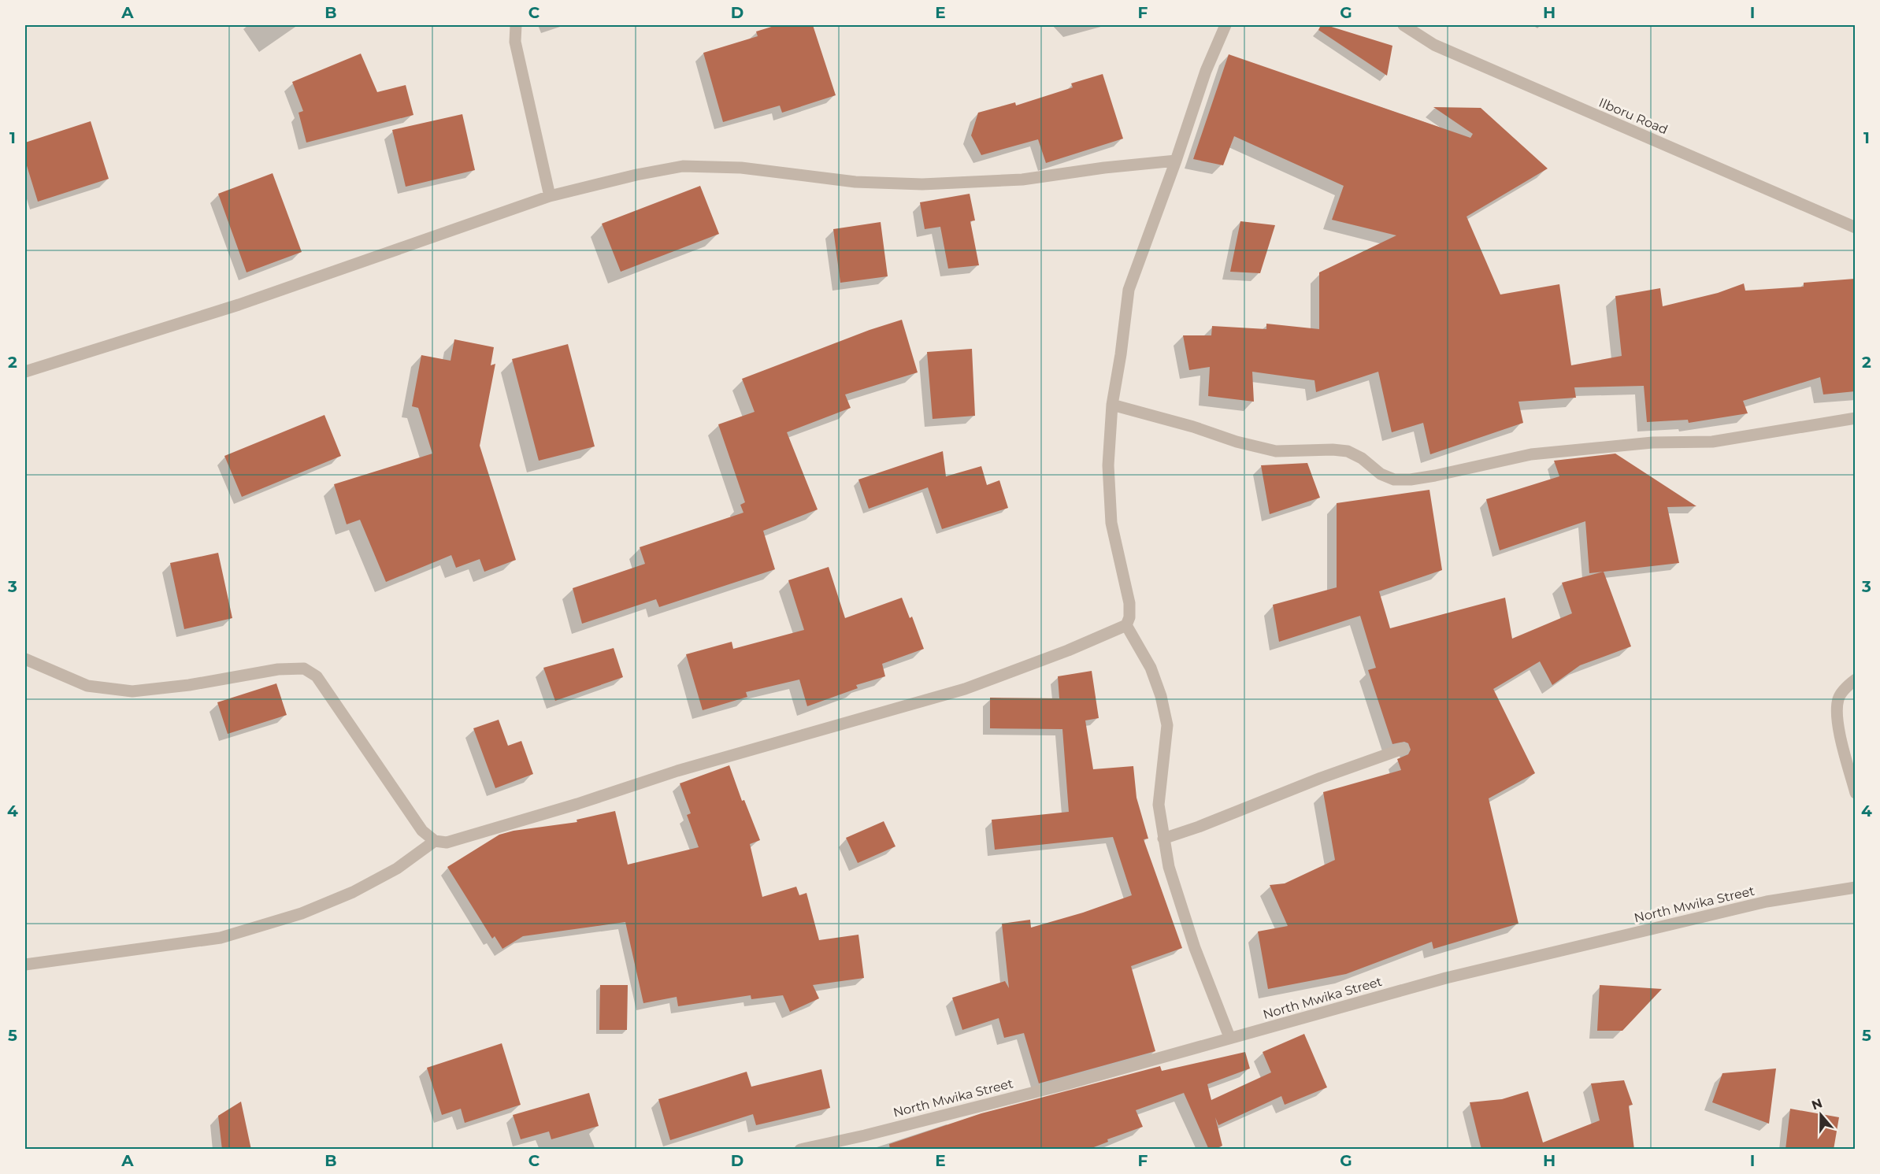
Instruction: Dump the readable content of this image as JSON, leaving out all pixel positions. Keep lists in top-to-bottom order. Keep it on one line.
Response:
{"streets":{"street":["Ilboru Road","North Mwika Street"]},"north":"top","grid":{"columns":["A","B","C","D","E","F","G","H","I"],"rows":["1","2","3","4","5"]}}
